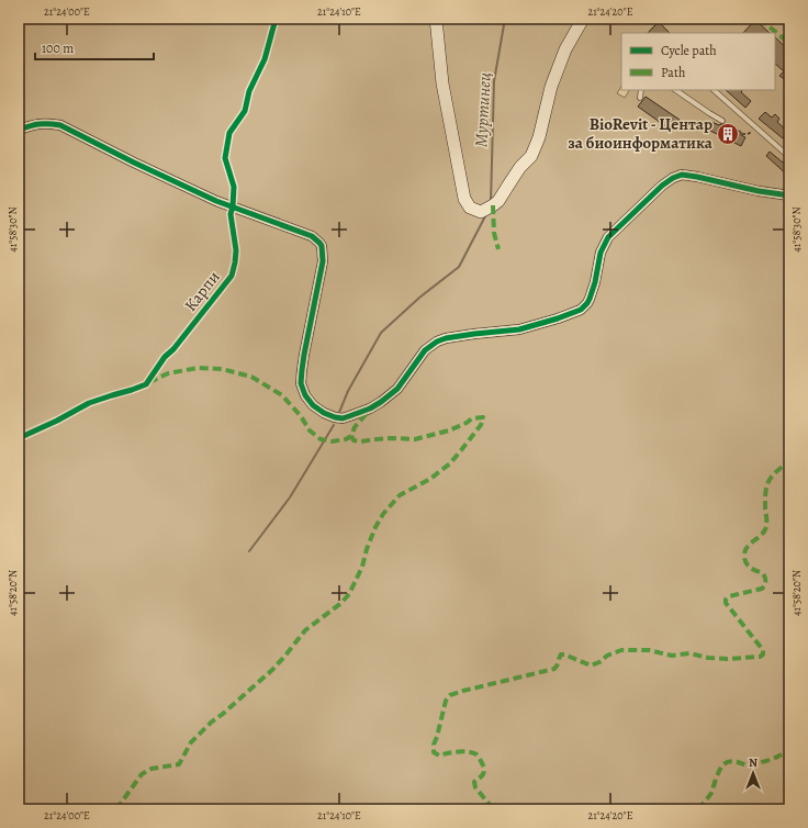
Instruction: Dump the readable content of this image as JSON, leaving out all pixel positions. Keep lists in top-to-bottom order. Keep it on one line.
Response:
{"streets":{"cycle path":["Карпи"]},"water":["Муртинец"],"places":{"building":["BioRevit - Центар за биоинформатика"]},"legend":["Cycle path","Path"],"scale_bar":"100 m","north":"top","coordinates":["21°24'00\"E","21°24'10\"E","21°24'20\"E","41°58'30\"N","41°58'20\"N"]}
